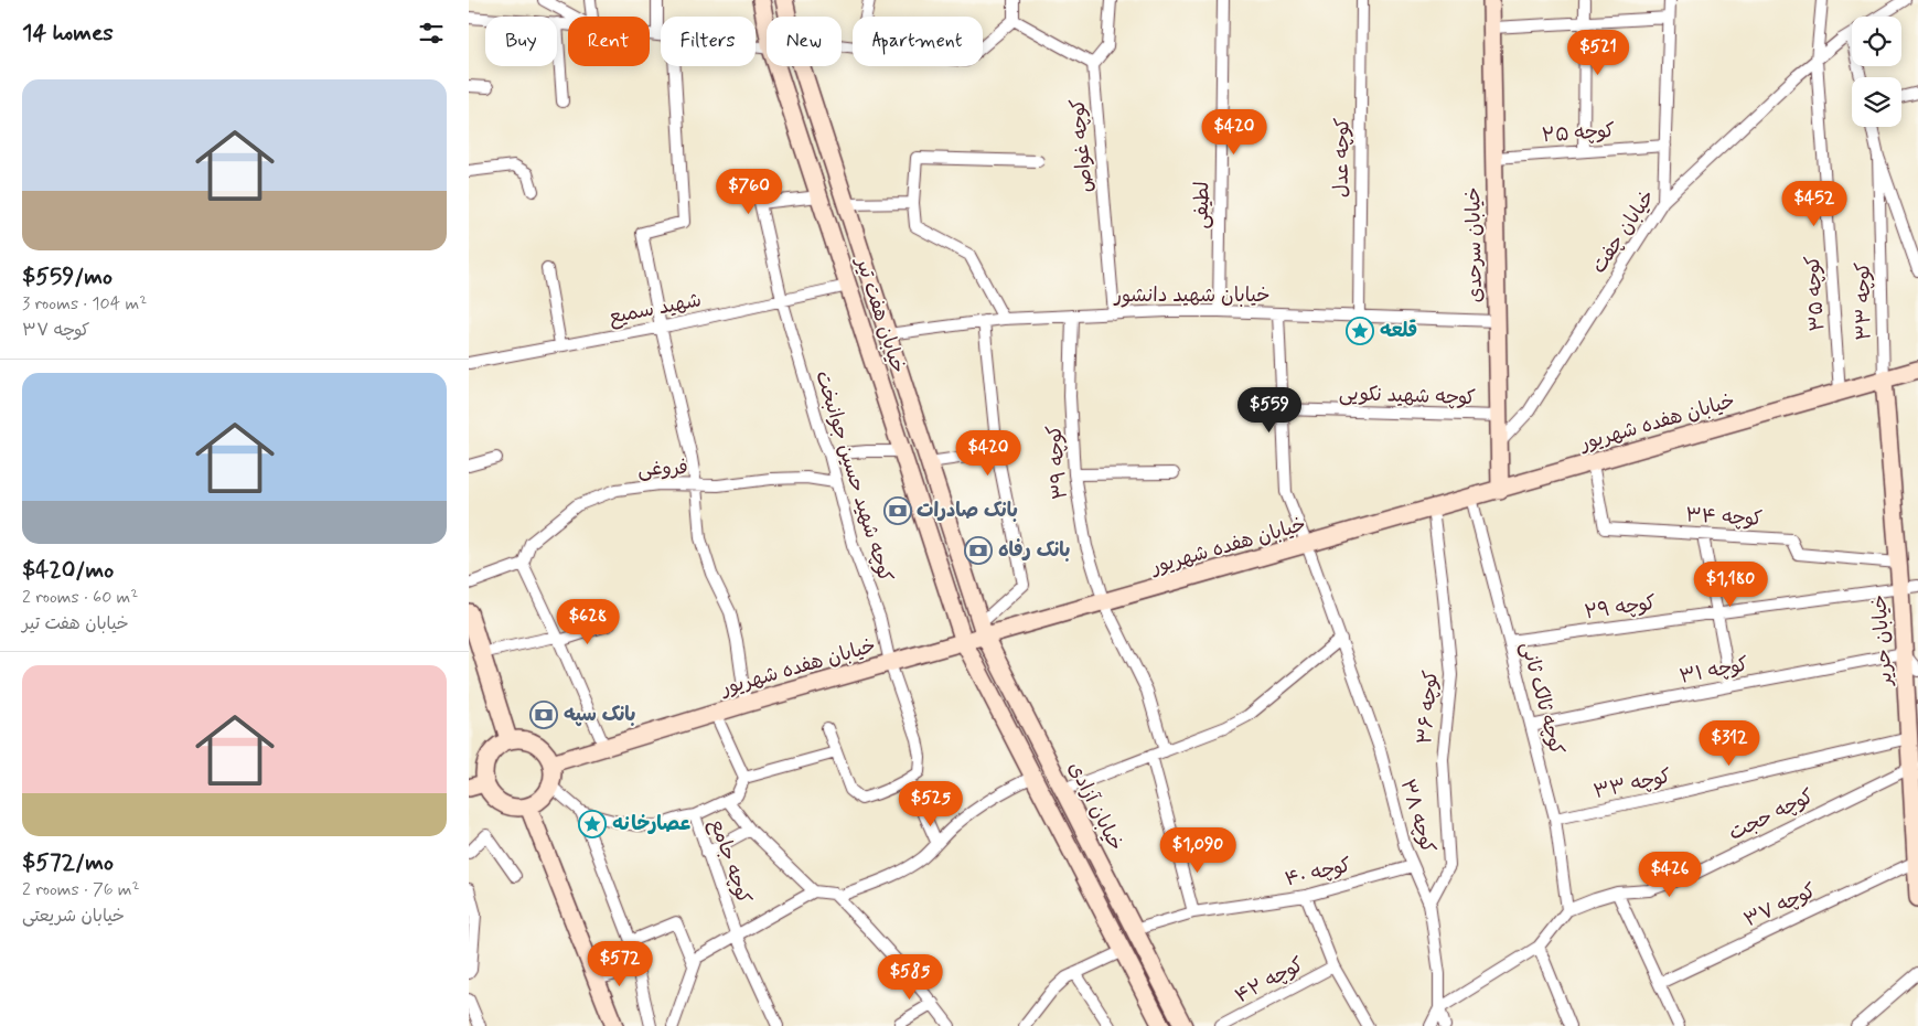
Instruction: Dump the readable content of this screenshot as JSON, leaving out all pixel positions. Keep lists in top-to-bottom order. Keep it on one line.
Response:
{"streets":{"street":["کوچه ۲۵","کوچه غواص","کوچه عدل","لطیفی","خیابان چفت","خیابان سرحدی","کوچه ۳۵","خیابان شهید دانشور","کوچه ۳۳","شهید سمیع","خیابان هفت تیر","کوچه شهید نکویی","خیابان هفده شهریور","کوچه ۳۹","فروغی","کوچه شهید حسین جوانبخت","کوچه ۳۴","کوچه ۲۹","خیابان حریر","کوچه ۳۱","کوچه ثالک ثانی","کوچه ۳۶","خیابان آزادی","کوچه حجت","کوچه ۳۸","کوچه جامع","کوچه ۴۰","کوچه ۳۷","کوچه ۴۲"]},"crossings":[["کوچه ۲۵","خیابان سرحدی"],["کوچه غواص","خیابان شهید دانشور"],["کوچه عدل","خیابان شهید دانشور"],["لطیفی","خیابان شهید دانشور"],["خیابان چفت","خیابان سرحدی"],["خیابان چفت","کوچه ۳۵"],["خیابان سرحدی","خیابان شهید دانشور"],["خیابان سرحدی","کوچه شهید نکویی"],["خیابان سرحدی","خیابان هفده شهریور"],["کوچه ۳۵","خیابان هفده شهریور"],["خیابان شهید دانشور","خیابان هفت تیر"],["خیابان شهید دانشور","کوچه ۳۹"],["کوچه ۳۳","خیابان هفده شهریور"],["کوچه ۳۳","خیابان حریر"],["کوچه ۳۳","کوچه ثالک ثانی"],["شهید سمیع","خیابان هفت تیر"],["شهید سمیع","کوچه شهید حسین جوانبخت"],["خیابان هفت تیر","خیابان هفده شهریور"],["خیابان هفت تیر","کوچه شهید حسین جوانبخت"],["خیابان هفت تیر","خیابان آزادی"],["خیابان هفده شهریور","کوچه ۳۹"],["خیابان هفده شهریور","کوچه شهید حسین جوانبخت"],["خیابان هفده شهریور","کوچه ۳۴"],["خیابان هفده شهریور","خیابان حریر"],["خیابان هفده شهریور","کوچه ثالک ثانی"],["خیابان هفده شهریور","کوچه ۳۶"],["خیابان هفده شهریور","خیابان آزادی"],["خیابان هفده شهریور","کوچه ۳۸"],["فروغی","کوچه شهید حسین جوانبخت"],["کوچه ۳۴","خیابان حریر"],["کوچه ۲۹","خیابان حریر"],["کوچه ۲۹","کوچه ثالک ثانی"],["خیابان حریر","کوچه ۳۱"],["خیابان حریر","کوچه حجت"],["خیابان حریر","کوچه ۳۷"],["کوچه ۳۱","کوچه ثالک ثانی"],["کوچه ثالک ثانی","کوچه حجت"],["کوچه ۳۶","کوچه ۳۸"],["خیابان آزادی","کوچه ۴۰"],["کوچه حجت","کوچه ۳۸"],["کوچه ۳۸","کوچه ۴۰"]],"places":{"place":["قلعه","عصارخانه"],"bank":["بانک صادرات","بانک رفاه","بانک سپه"]},"page":{"heading":"14 homes","chip":["Buy","Rent","Filters","New","Apartment"],"price":["$521","$420","$760","$452","$559","$420","$1,180","$628","$312","$525","$1,090","$426","$572","$585"],"list":[{"name":"$559/mo","note":"3 rooms · 104 m² · کوچه ۳۷"},{"name":"$420/mo","note":"2 rooms · 60 m² · خیابان هفت تیر"},{"name":"$572/mo","note":"2 rooms · 76 m² · خیابان شریعتی"}]}}
